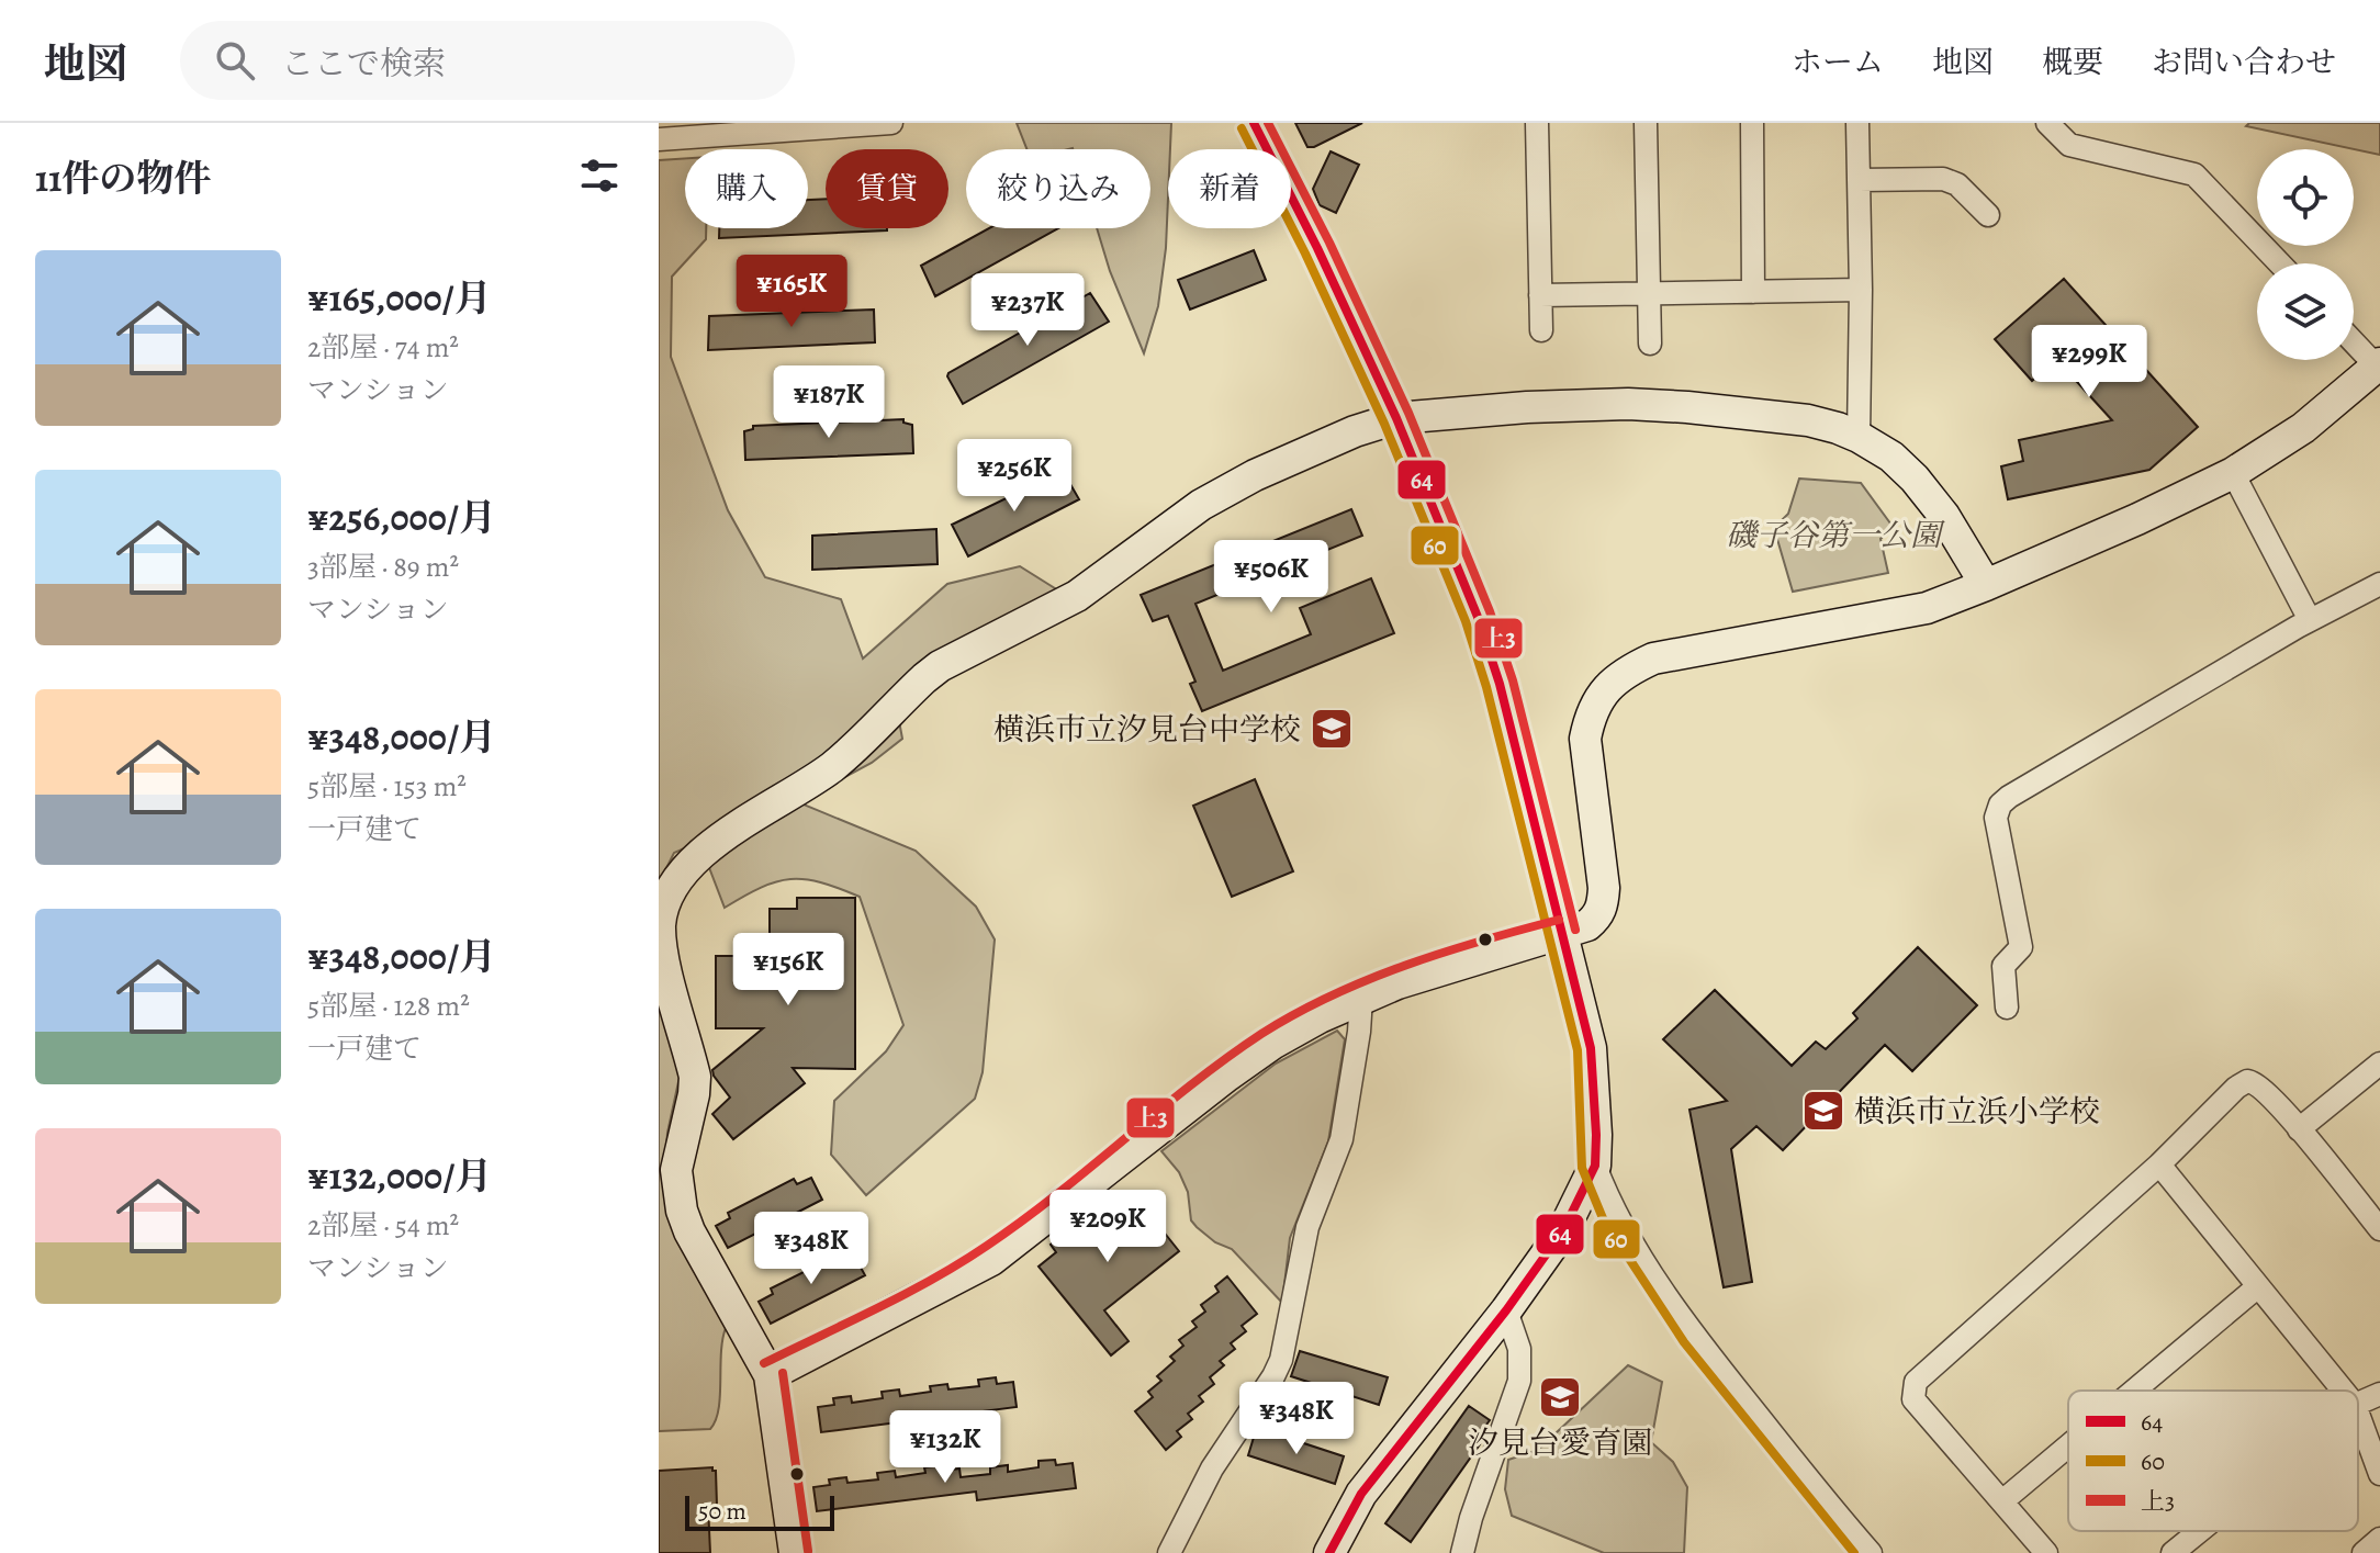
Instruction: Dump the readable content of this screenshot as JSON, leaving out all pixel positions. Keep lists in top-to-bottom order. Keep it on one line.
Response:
{"parks":["磯子谷第一公園"],"places":{"school or university":["横浜市立汐見台中学校","横浜市立浜小学校","汐見台愛育園"]},"lines":["transit line 64","transit line 上3","transit line 60"],"legend":["64","60","上3"],"scale_bar":"50 m","page":{"header":"地図","search":"ここで検索","nav":["ホーム","地図","概要","お問い合わせ"],"heading":"11件の物件","chip":["購入","賃貸","絞り込み","新着"],"list":[{"name":"¥165,000/月","note":"2部屋 · 74 m² · マンション"},{"name":"¥256,000/月","note":"3部屋 · 89 m² · マンション"},{"name":"¥348,000/月","note":"5部屋 · 153 m² · 一戸建て"},{"name":"¥348,000/月","note":"5部屋 · 128 m² · 一戸建て"},{"name":"¥132,000/月","note":"2部屋 · 54 m² · マンション"}],"price":["¥165K","¥237K","¥299K","¥187K","¥256K","¥506K","¥156K","¥209K","¥348K","¥348K","¥132K"],"scale":"50 m"}}
